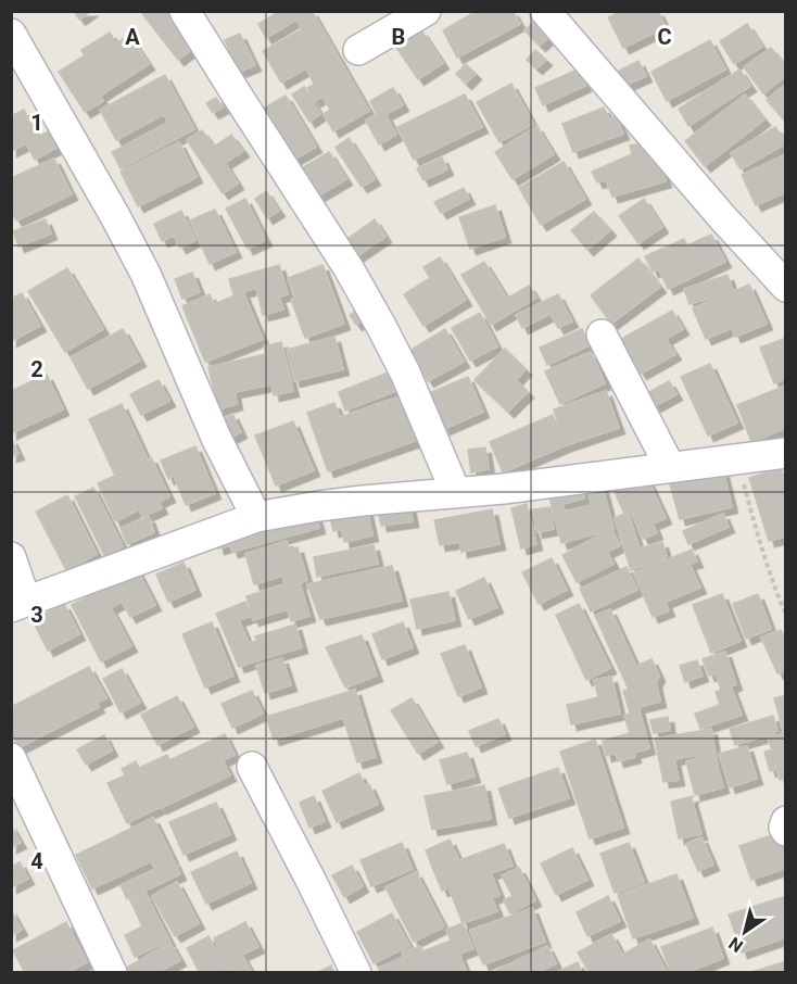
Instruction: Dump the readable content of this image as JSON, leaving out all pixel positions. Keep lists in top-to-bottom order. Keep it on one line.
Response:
{"north":"bottom left","grid":{"columns":["A","B","C"],"rows":["1","2","3","4"]}}
